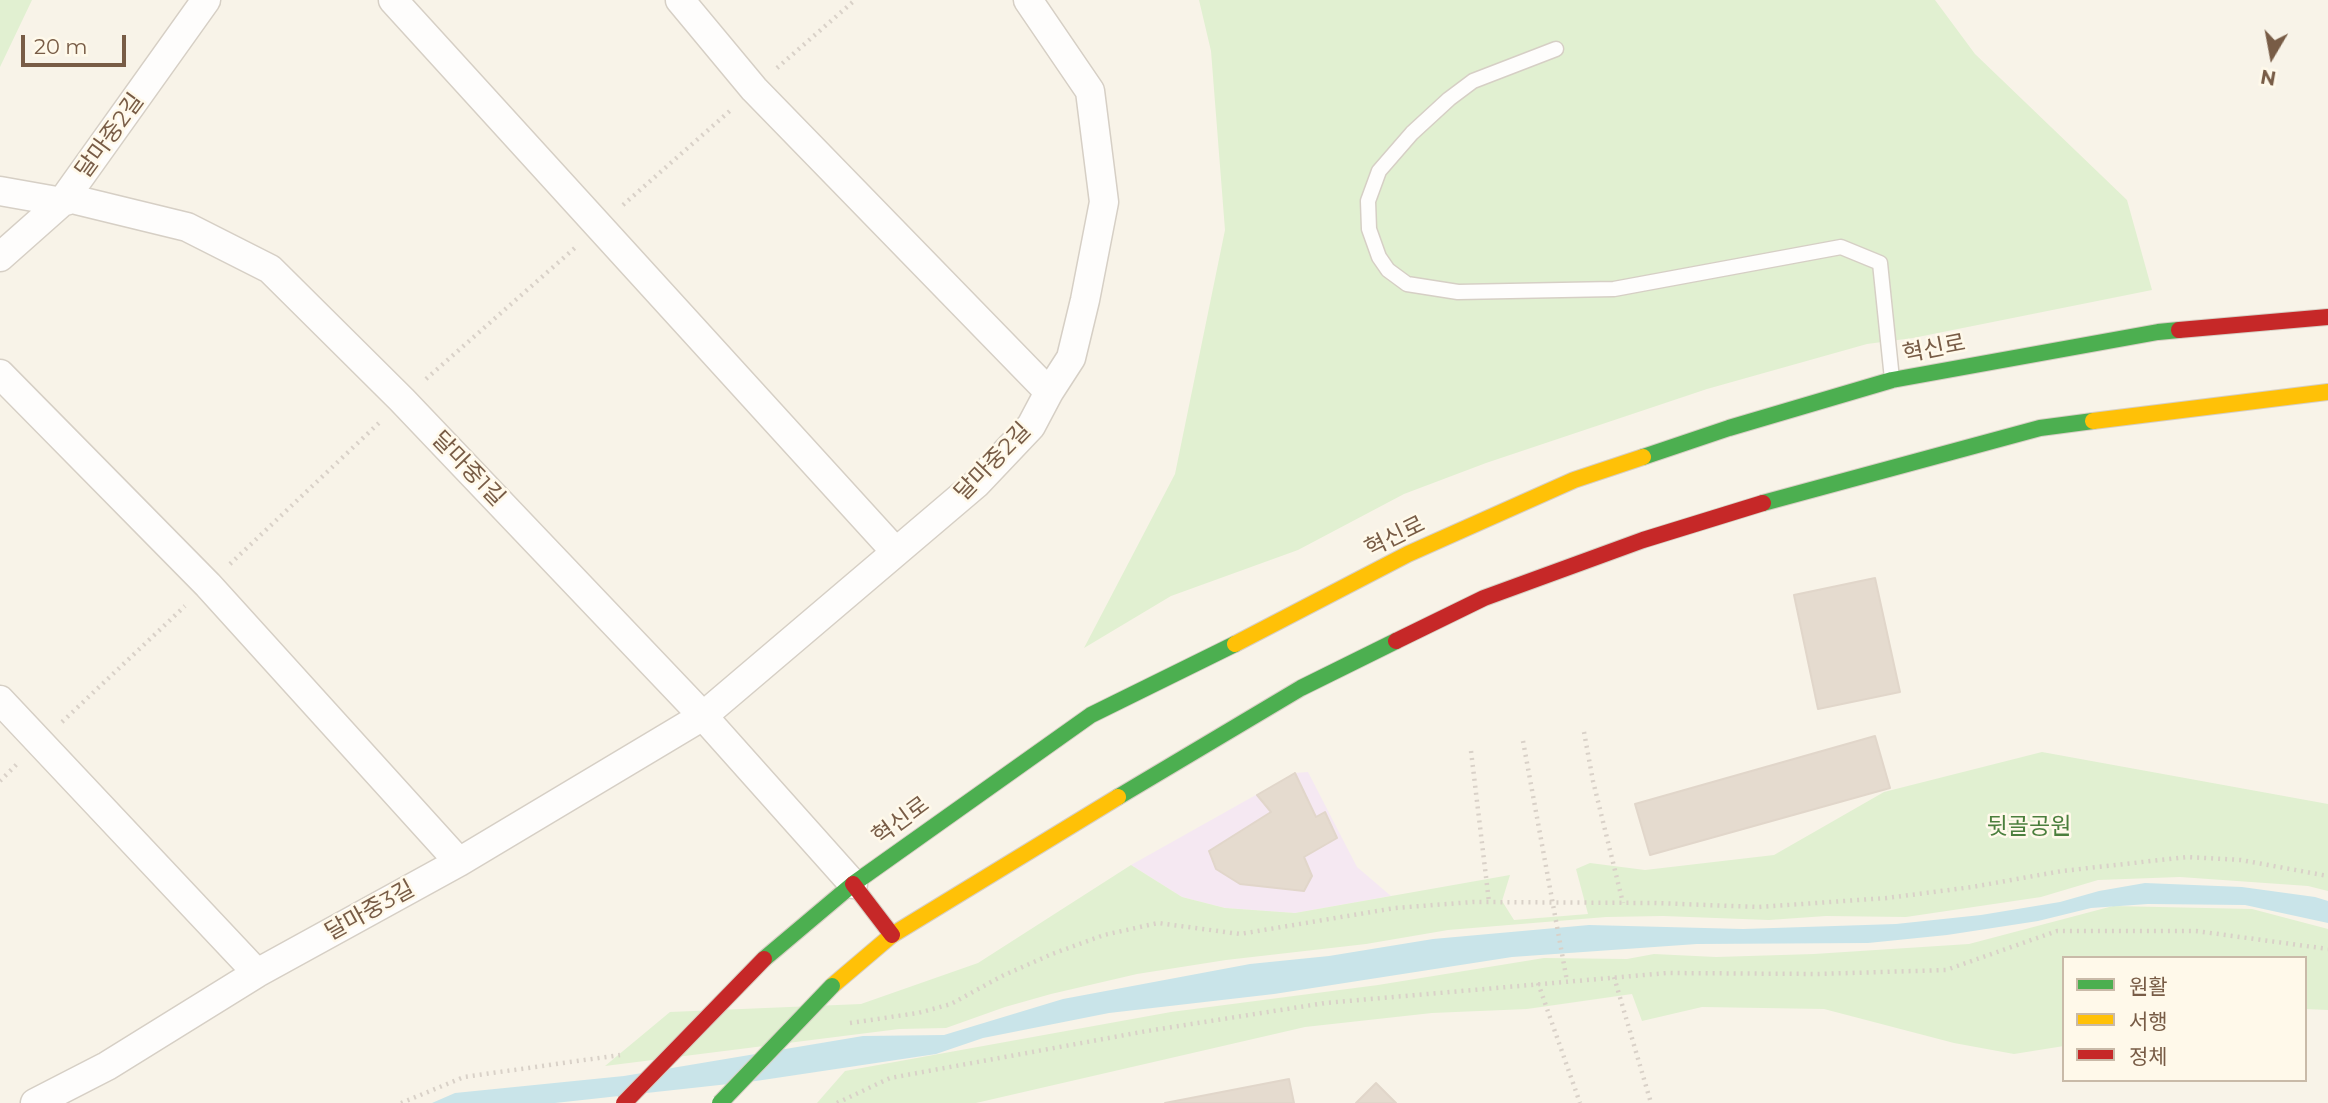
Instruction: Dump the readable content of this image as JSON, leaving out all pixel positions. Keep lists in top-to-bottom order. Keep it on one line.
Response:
{"streets":{"street":["달마중2길","혁신로","달마중1길","달마중3길"]},"crossings":[["달마중2길","달마중1길"],["달마중2길","달마중3길"],["혁신로","달마중1길"],["달마중1길","달마중3길"]],"parks":["뒷골공원"],"legend":["원활","서행","정체"],"scale_bar":"20 m","north":"bottom"}
